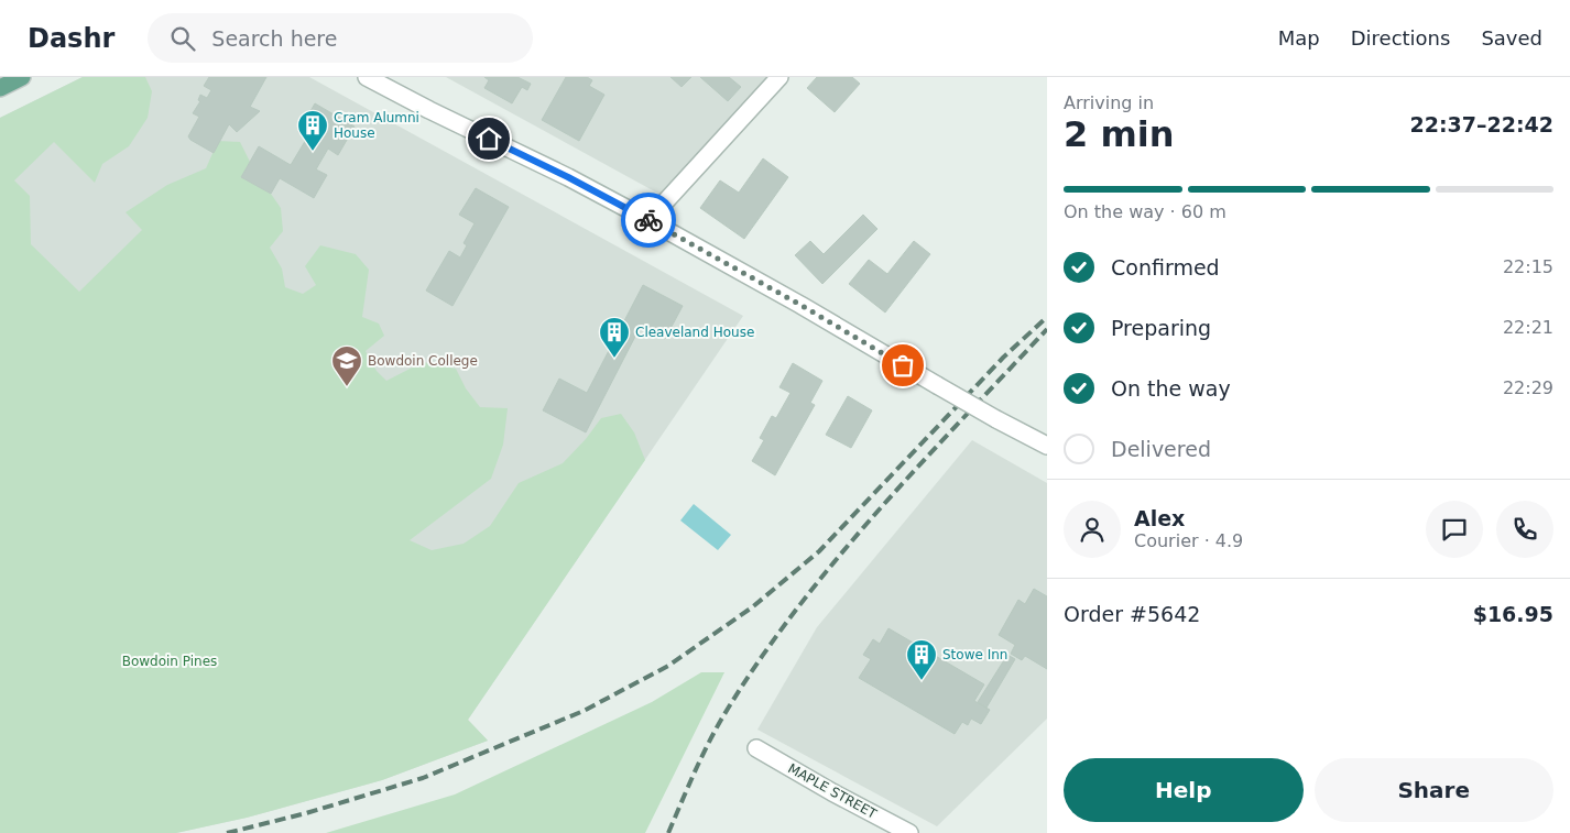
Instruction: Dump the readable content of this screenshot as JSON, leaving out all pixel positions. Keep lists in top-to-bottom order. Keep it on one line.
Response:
{"streets":{"street":["MAPLE STREET"]},"parks":["Bowdoin Pines"],"places":{"building":["Cram Alumni House","Cleaveland House","Stowe Inn"],"school or university":["Bowdoin College"]},"page":{"header":"Dashr","search":"Search here","nav":["Map","Directions","Saved"],"heading":["2 min","Arriving in","22:37–22:42"],"panel":["Alex","Courier · 4.9","Order #5642","$16.95"],"bar":"On the way · 60 m","list":[["Confirmed","22:15"],["Preparing","22:21"],["On the way","22:29"],"Delivered"],"buttons":["Help","Share"]}}
